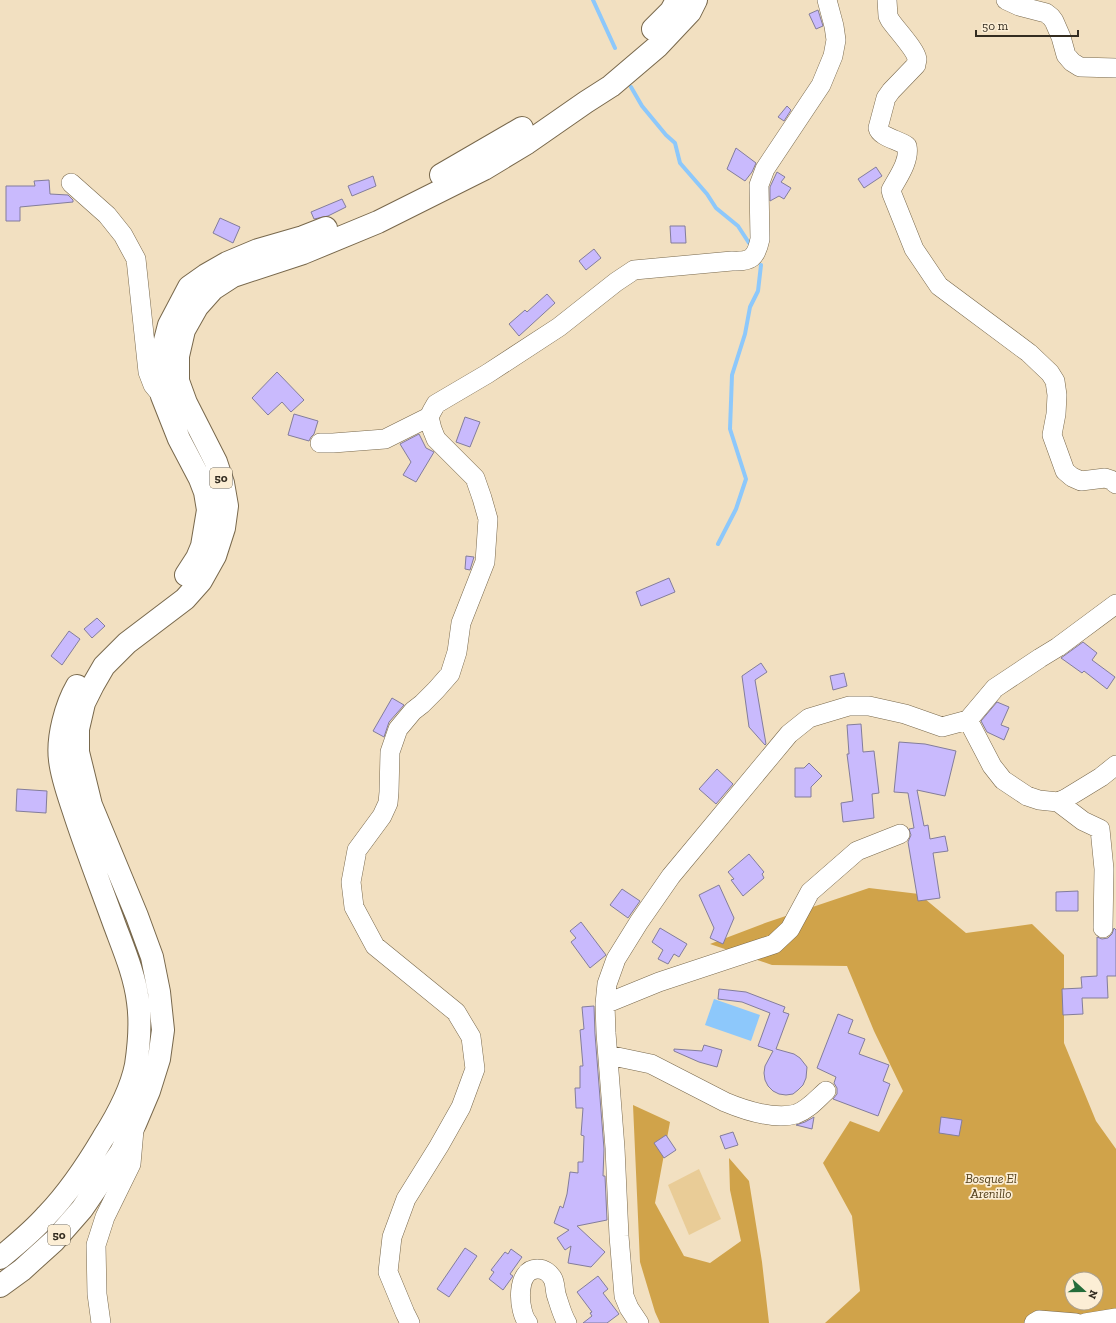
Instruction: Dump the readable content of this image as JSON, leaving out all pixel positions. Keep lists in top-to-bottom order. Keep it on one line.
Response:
{"streets":{"highway":["50"]},"parks":["Bosque El Arenillo"],"scale_bar":"50 m","north":"right"}
